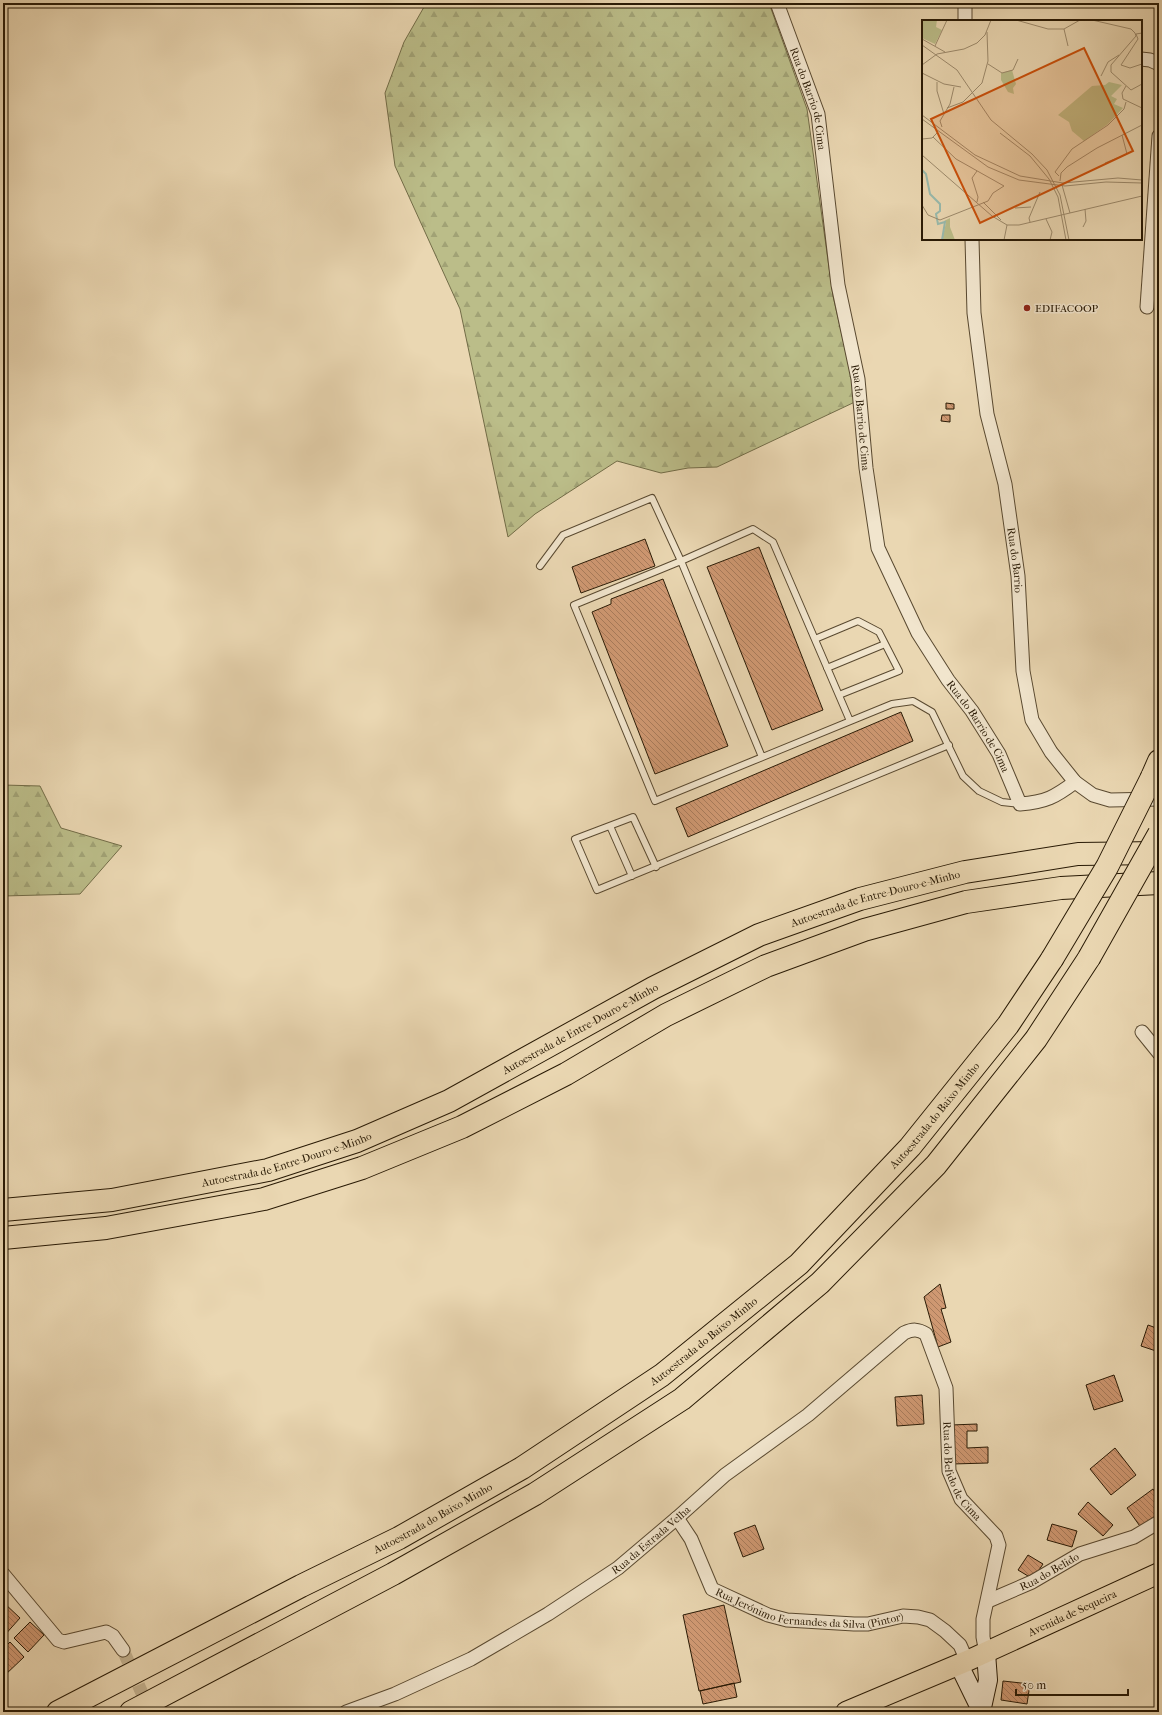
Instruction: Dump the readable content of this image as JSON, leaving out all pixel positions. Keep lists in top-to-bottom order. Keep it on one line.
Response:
{"streets":{"highway":["Autoestrada de Entre-Douro-e-Minho","Autoestrada do Baixo Minho"],"main road":["Avenida de Sequeira"],"street":["Rua do Barrio de Cima","Rua do Barrio","Rua do Belido de Cima","Rua da Estrada Velha","Rua do Belido","Rua Jerónimo Fernandes da Silva (Pintor)"]},"crossings":[["Rua do Belido de Cima","Rua da Estrada Velha"],["Rua do Belido de Cima","Rua do Belido"],["Rua da Estrada Velha","Rua Jerónimo Fernandes da Silva (Pintor)"],["Rua Jerónimo Fernandes da Silva (Pintor)","Avenida de Sequeira"]],"places":["EDIFACOOP"],"scale_bar":"50 m"}
